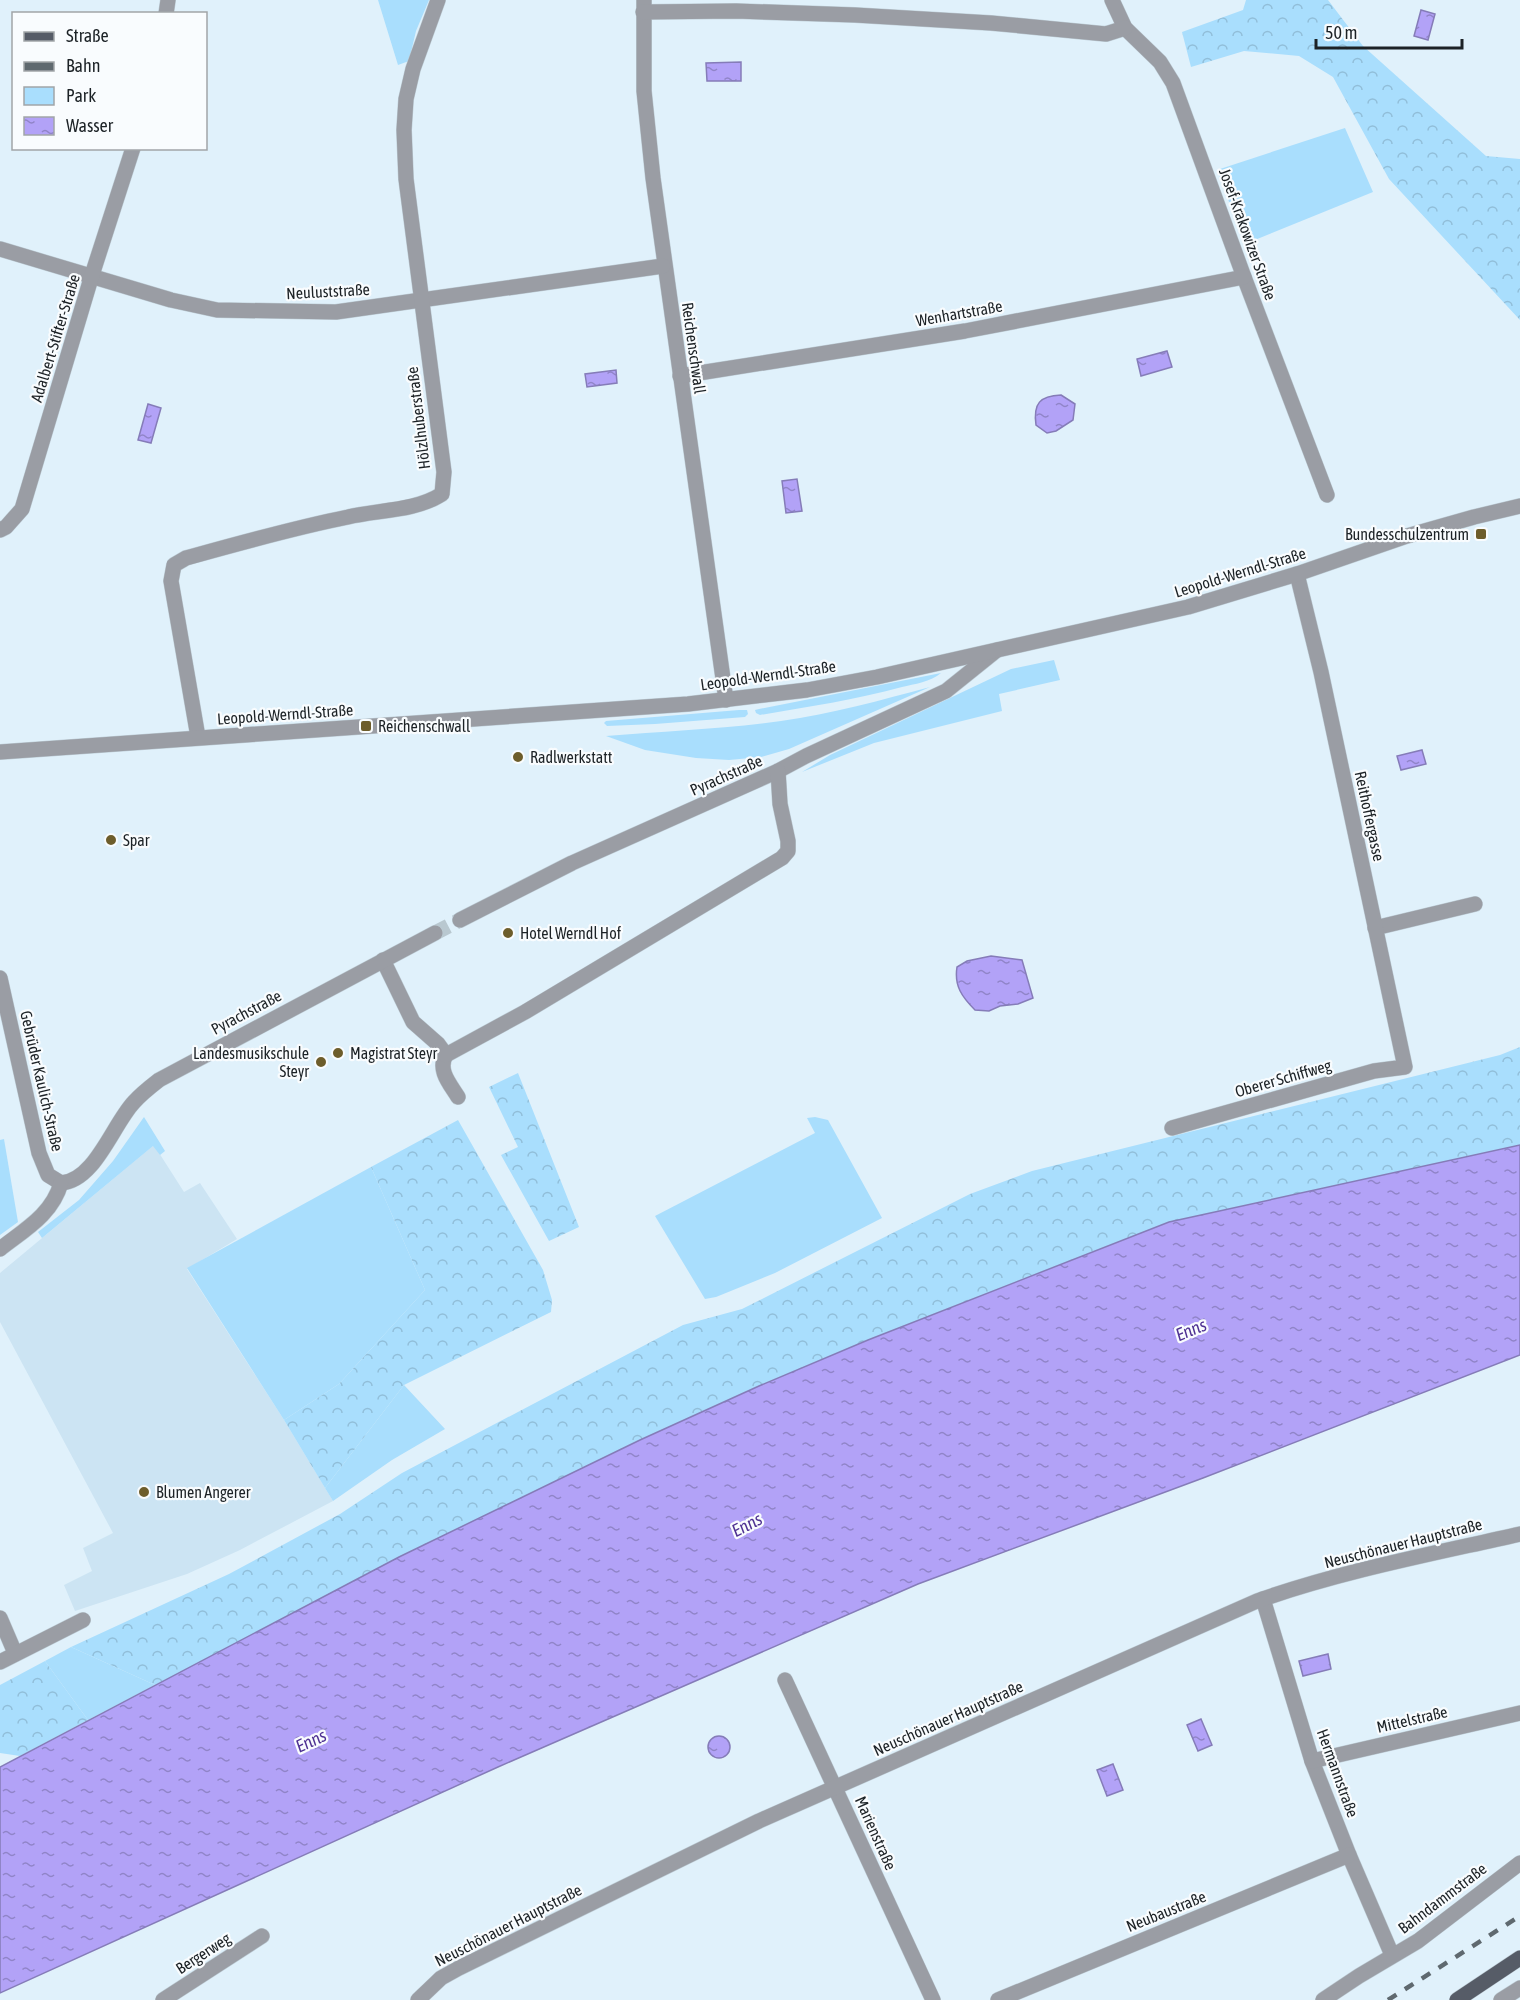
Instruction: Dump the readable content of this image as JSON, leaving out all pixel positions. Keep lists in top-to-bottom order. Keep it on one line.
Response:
{"streets":{"street":["Josef-Krakowizer Straße","Neuluststraße","Wenhartstraße","Adalbert-Stifter-Straße","Reichenschwall","Hölzlhuberstraße","Leopold-Werndl-Straße","Pyrachstraße","Reithoffergasse","Oberer Schiffweg","Gebrüder Kaulich-Straße","Neuschönauer Hauptstraße","Mittelstraße","Hermannstraße","Marienstraße","Bahndammstraße","Neubaustraße","Bergerweg"]},"crossings":[["Josef-Krakowizer Straße","Wenhartstraße"],["Neuluststraße","Adalbert-Stifter-Straße"],["Neuluststraße","Reichenschwall"],["Neuluststraße","Hölzlhuberstraße"],["Wenhartstraße","Reichenschwall"],["Reichenschwall","Leopold-Werndl-Straße"],["Hölzlhuberstraße","Leopold-Werndl-Straße"],["Leopold-Werndl-Straße","Pyrachstraße"],["Leopold-Werndl-Straße","Reithoffergasse"],["Pyrachstraße","Gebrüder Kaulich-Straße"],["Reithoffergasse","Oberer Schiffweg"],["Neuschönauer Hauptstraße","Hermannstraße"],["Neuschönauer Hauptstraße","Marienstraße"],["Mittelstraße","Hermannstraße"],["Hermannstraße","Bahndammstraße"],["Hermannstraße","Neubaustraße"]],"water":["Enns"],"places":{"transit":["Bundesschulzentrum","Reichenschwall"],"other":["Radlwerkstatt","Spar","Hotel Werndl Hof","Magistrat Steyr","Landesmusikschule Steyr","Blumen Angerer"]},"legend":["Straße","Bahn","Park","Wasser"],"scale_bar":"50 m"}
